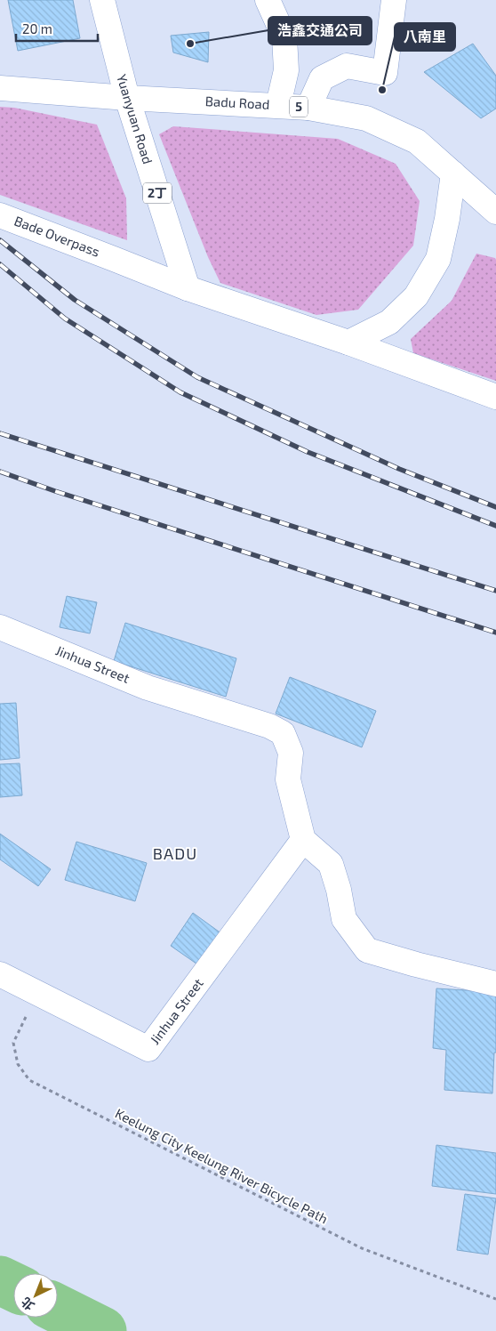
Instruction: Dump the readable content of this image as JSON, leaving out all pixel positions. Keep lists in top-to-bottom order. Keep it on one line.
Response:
{"streets":{"main road":["Badu Road","5","Yuanyuan Road","2丁","Bade Overpass","Jinhua Street"],"path":["Keelung City Keelung River Bicycle Path"]},"crossings":[["Badu Road","Yuanyuan Road"],["Yuanyuan Road","Bade Overpass"],["Jinhua Street","Keelung City Keelung River Bicycle Path"]],"districts":["BADU"],"places":["浩鑫交通公司","八南里"],"scale_bar":"20 m","north":"bottom left"}
